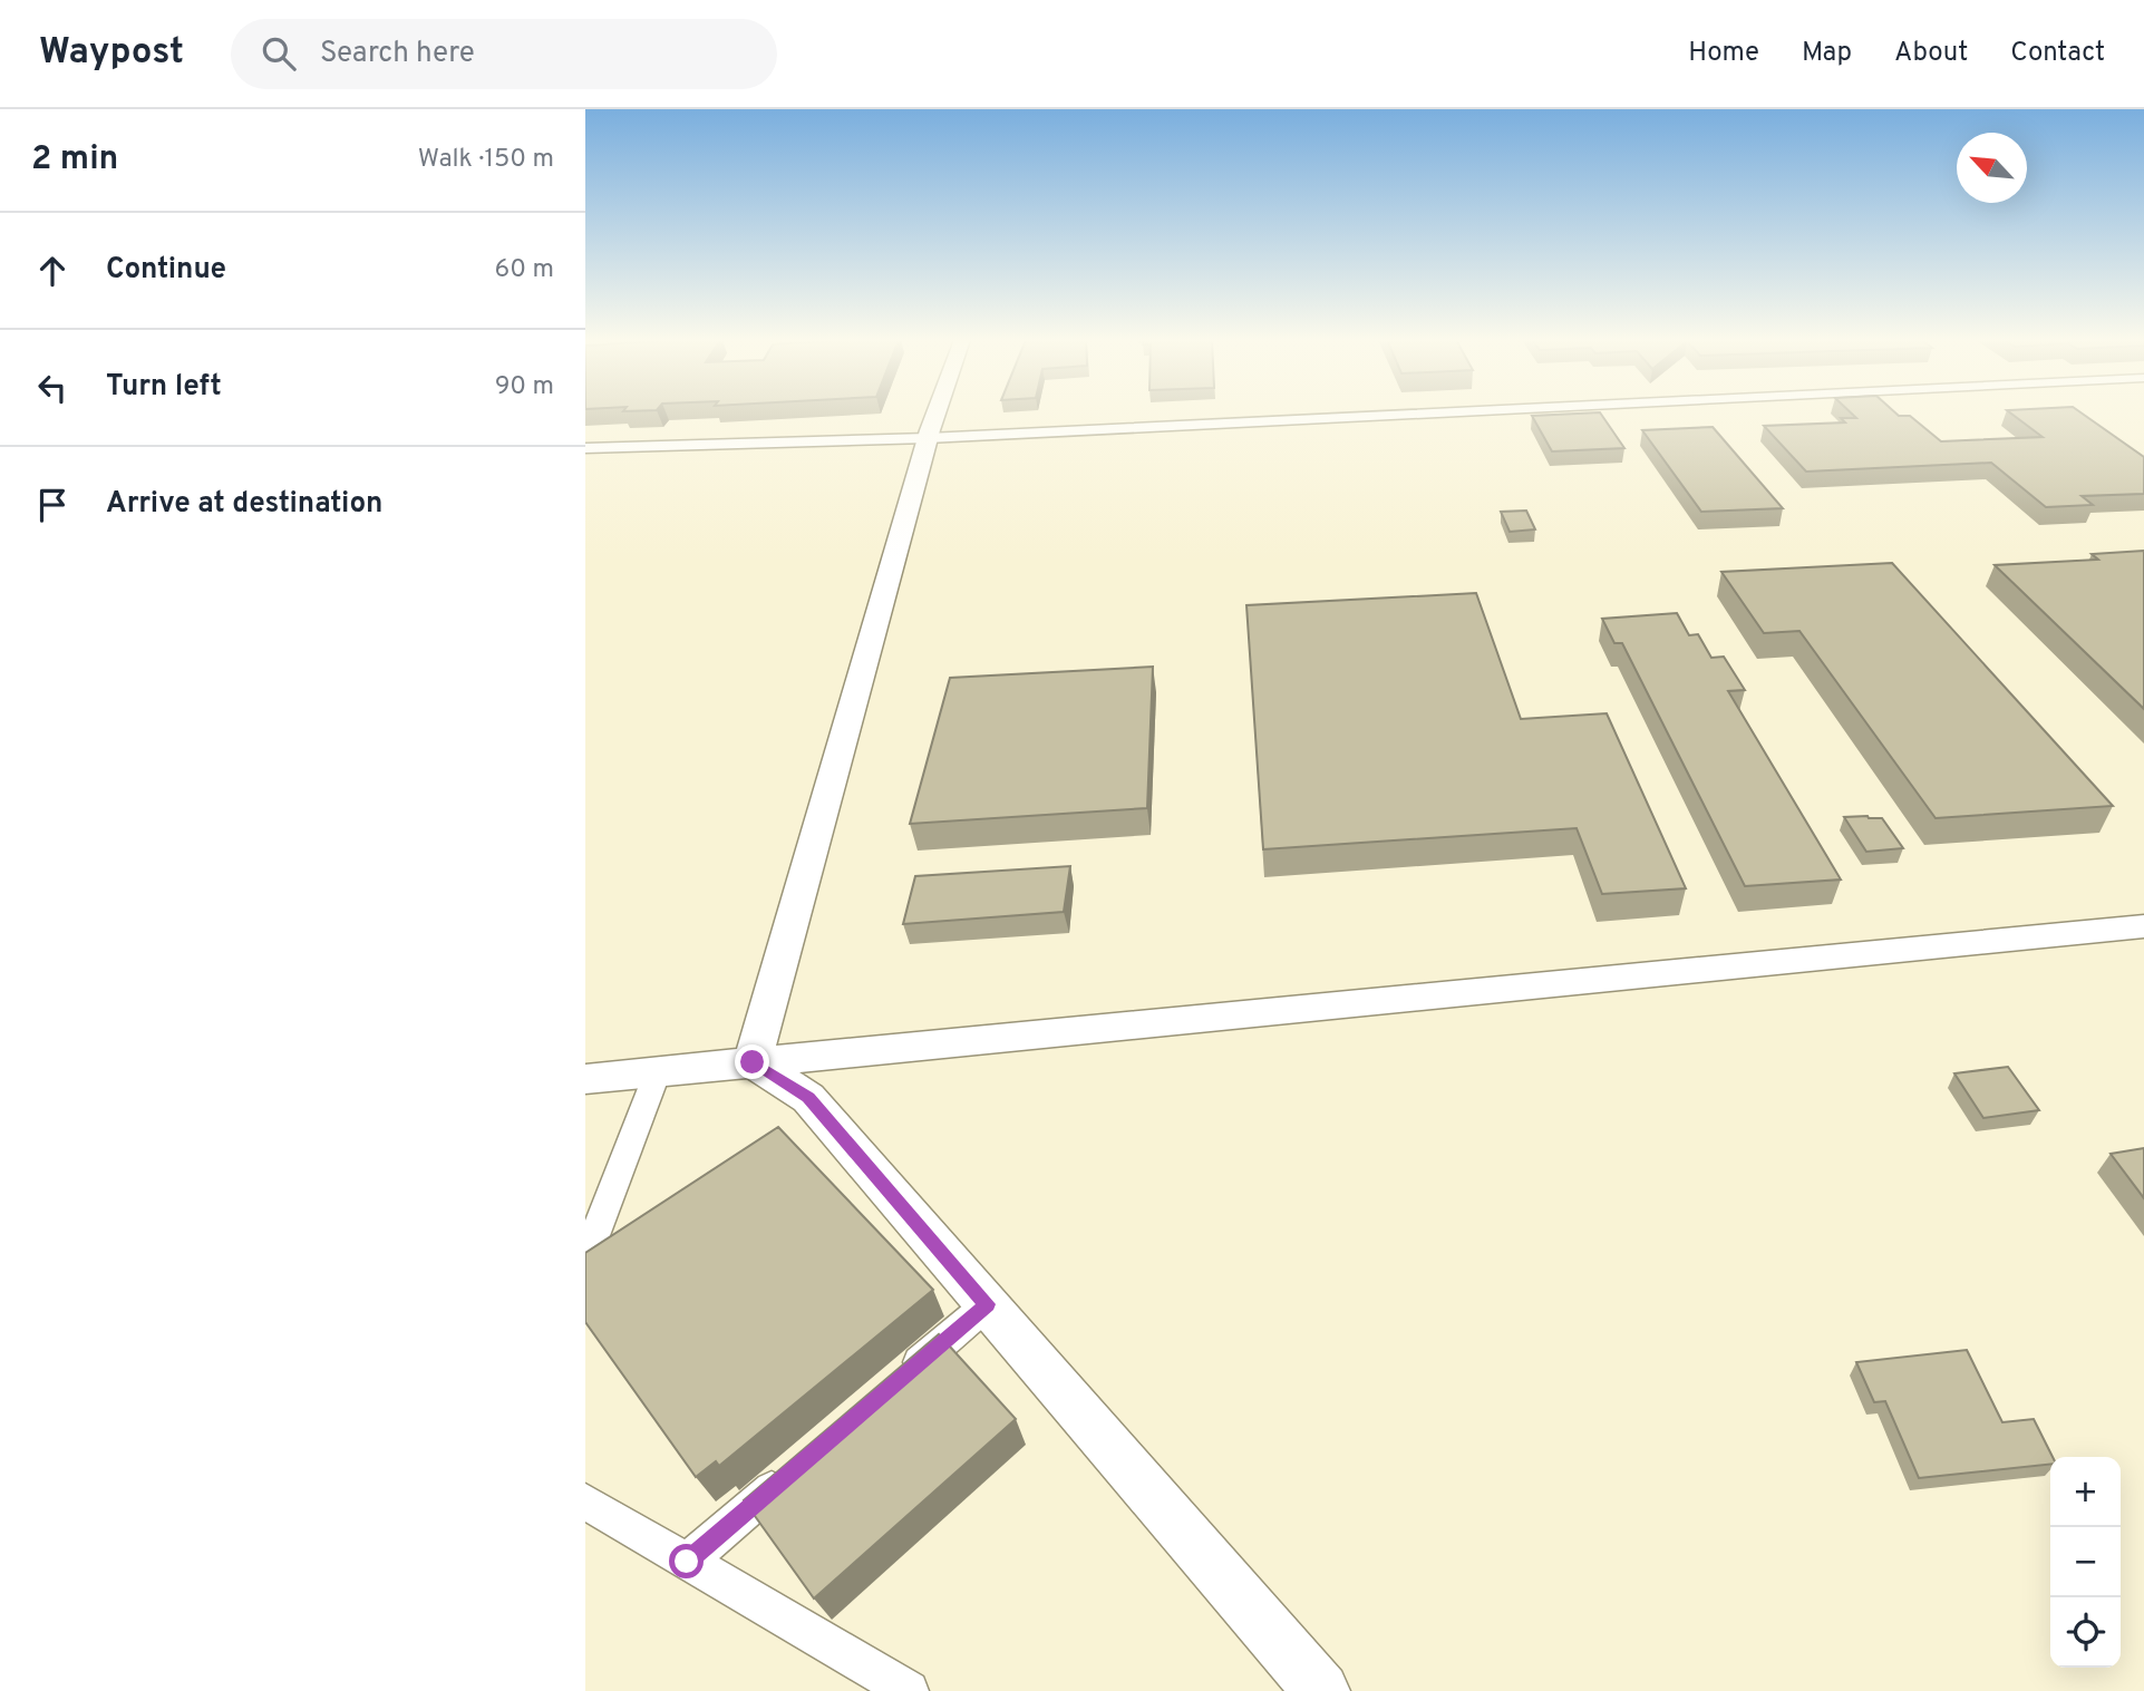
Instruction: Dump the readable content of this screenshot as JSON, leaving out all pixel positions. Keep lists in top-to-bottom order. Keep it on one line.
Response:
{"north":"top left","page":{"header":"Waypost","search":"Search here","nav":["Home","Map","About","Contact"],"heading":["2 min","Walk · 150 m"],"list":[["Continue","60 m"],["Turn left","90 m"],"Arrive at destination"],"map_buttons":["+","−"]}}
